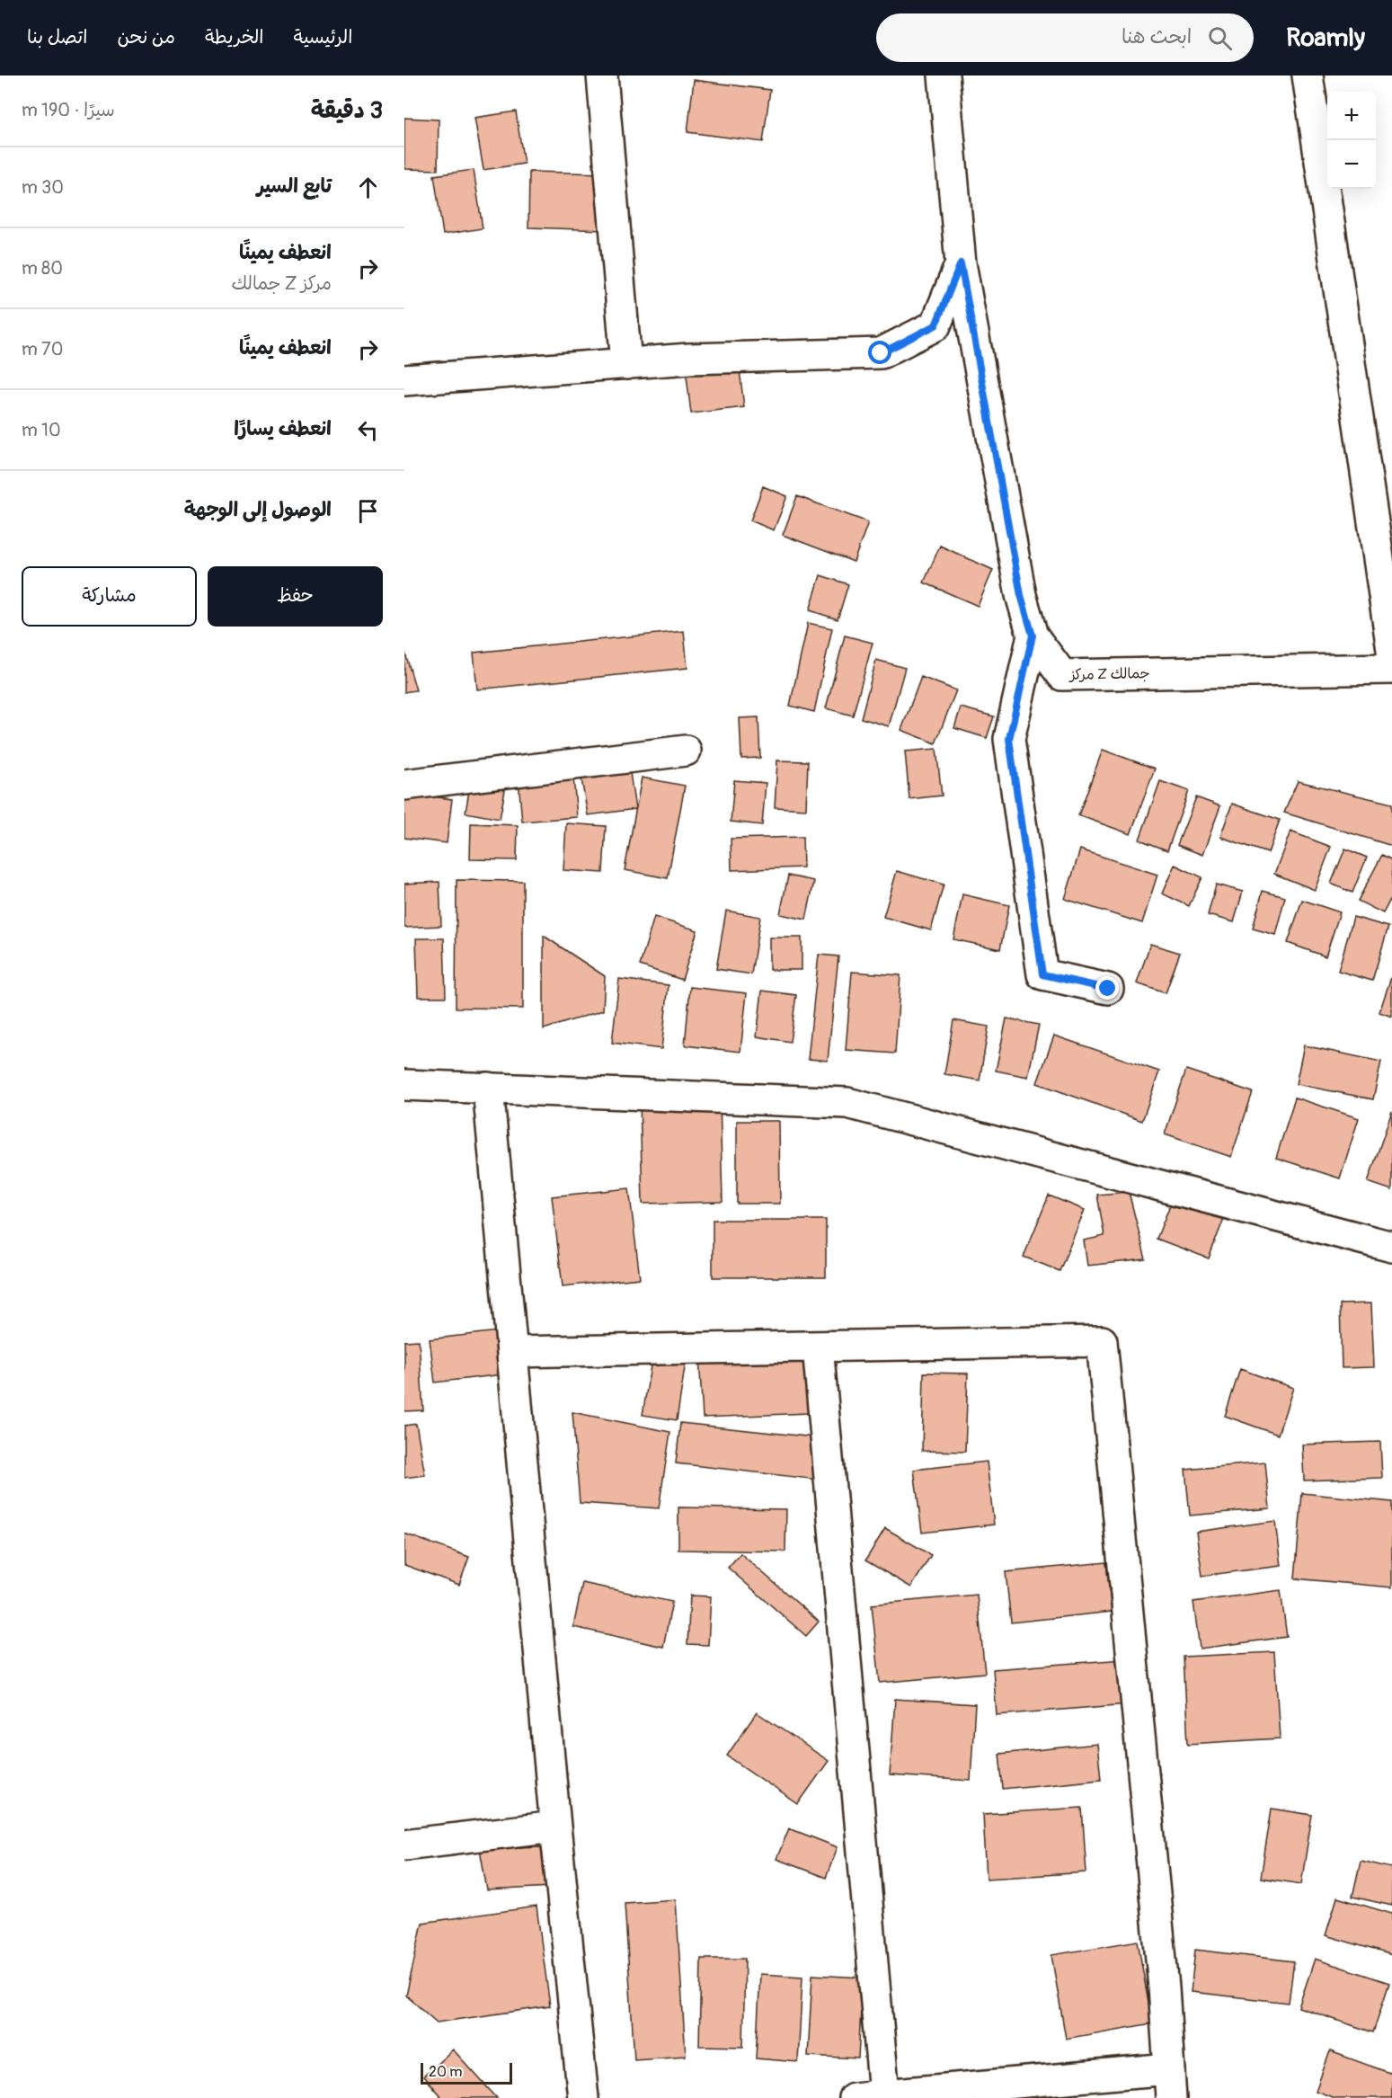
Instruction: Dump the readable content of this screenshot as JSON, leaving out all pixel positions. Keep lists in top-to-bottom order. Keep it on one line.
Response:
{"streets":{"street":["مركز Z جمالك"]},"scale_bar":"20 m","page":{"header":"Roamly","search":"ابحث هنا","nav":["الرئيسية","الخريطة","من نحن","اتصل بنا"],"heading":["3 دقيقة","سيرًا · 190 m"],"map_buttons":["+","−"],"list":[["تابع السير","30 m"],["انعطف يمينًا","مركز Z جمالك","80 m"],["انعطف يمينًا","70 m"],["انعطف يسارًا","10 m"],"الوصول إلى الوجهة"],"buttons":["حفظ","مشاركة"],"scale":"20 m"}}
